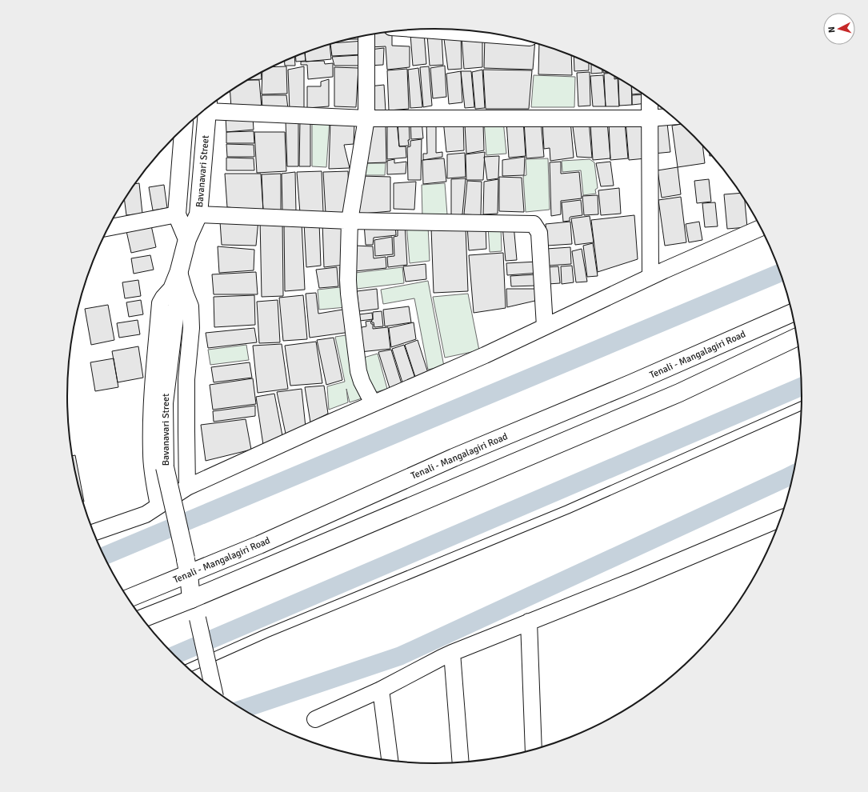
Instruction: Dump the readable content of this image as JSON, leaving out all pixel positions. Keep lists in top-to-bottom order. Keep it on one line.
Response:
{"streets":{"main road":["Bavanavari Street","Tenali - Mangalagiri Road"]},"crossings":[["Bavanavari Street","Tenali - Mangalagiri Road"]],"north":"left"}
